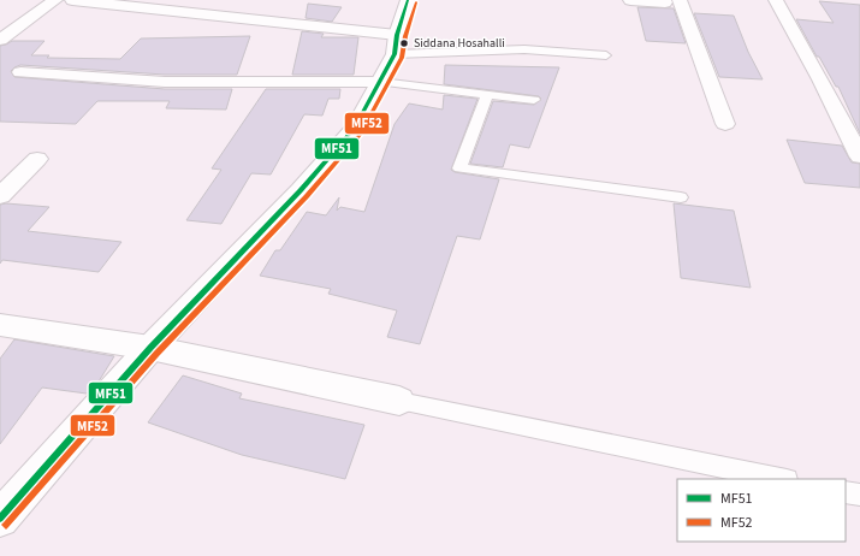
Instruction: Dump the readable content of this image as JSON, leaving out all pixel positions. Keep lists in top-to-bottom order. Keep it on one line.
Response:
{"places":["Siddana Hosahalli"],"lines":["transit line MF51","transit line MF52"],"legend":["MF51","MF52"]}
